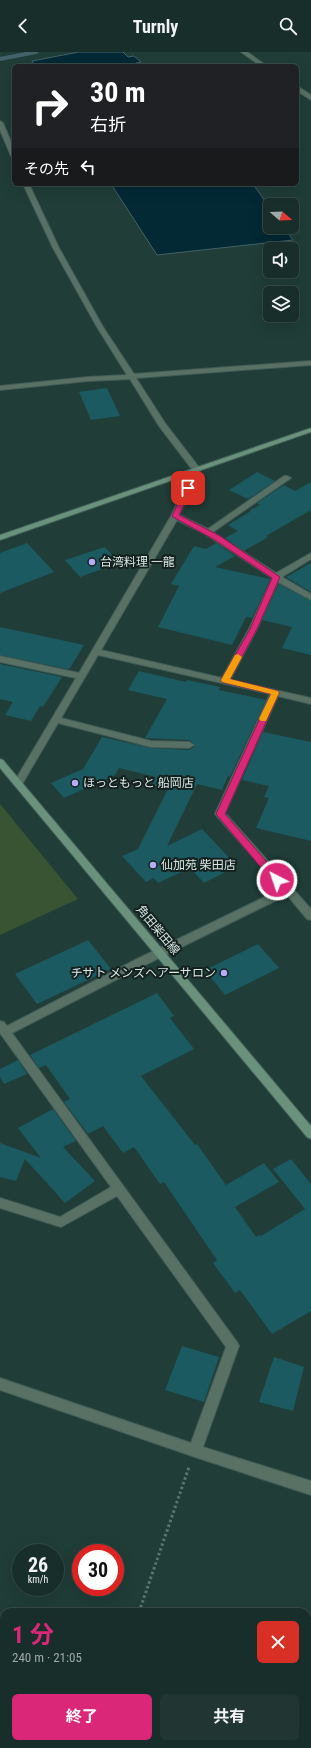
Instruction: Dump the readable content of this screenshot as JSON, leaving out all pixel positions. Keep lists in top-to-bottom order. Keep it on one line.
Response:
{"streets":{"main road":["角田柴田線"]},"places":["台湾料理 一龍","ほっともっと 船岡店","仙加苑 柴田店","チサト メンズヘアーサロン"],"north":"right","page":{"header":"Turnly","turn":["30 m","右折"],"then":"その先","speed":"26 km/h","limit":"30","heading":["1 分","240 m · 21:05"],"buttons":["終了","共有"]}}
